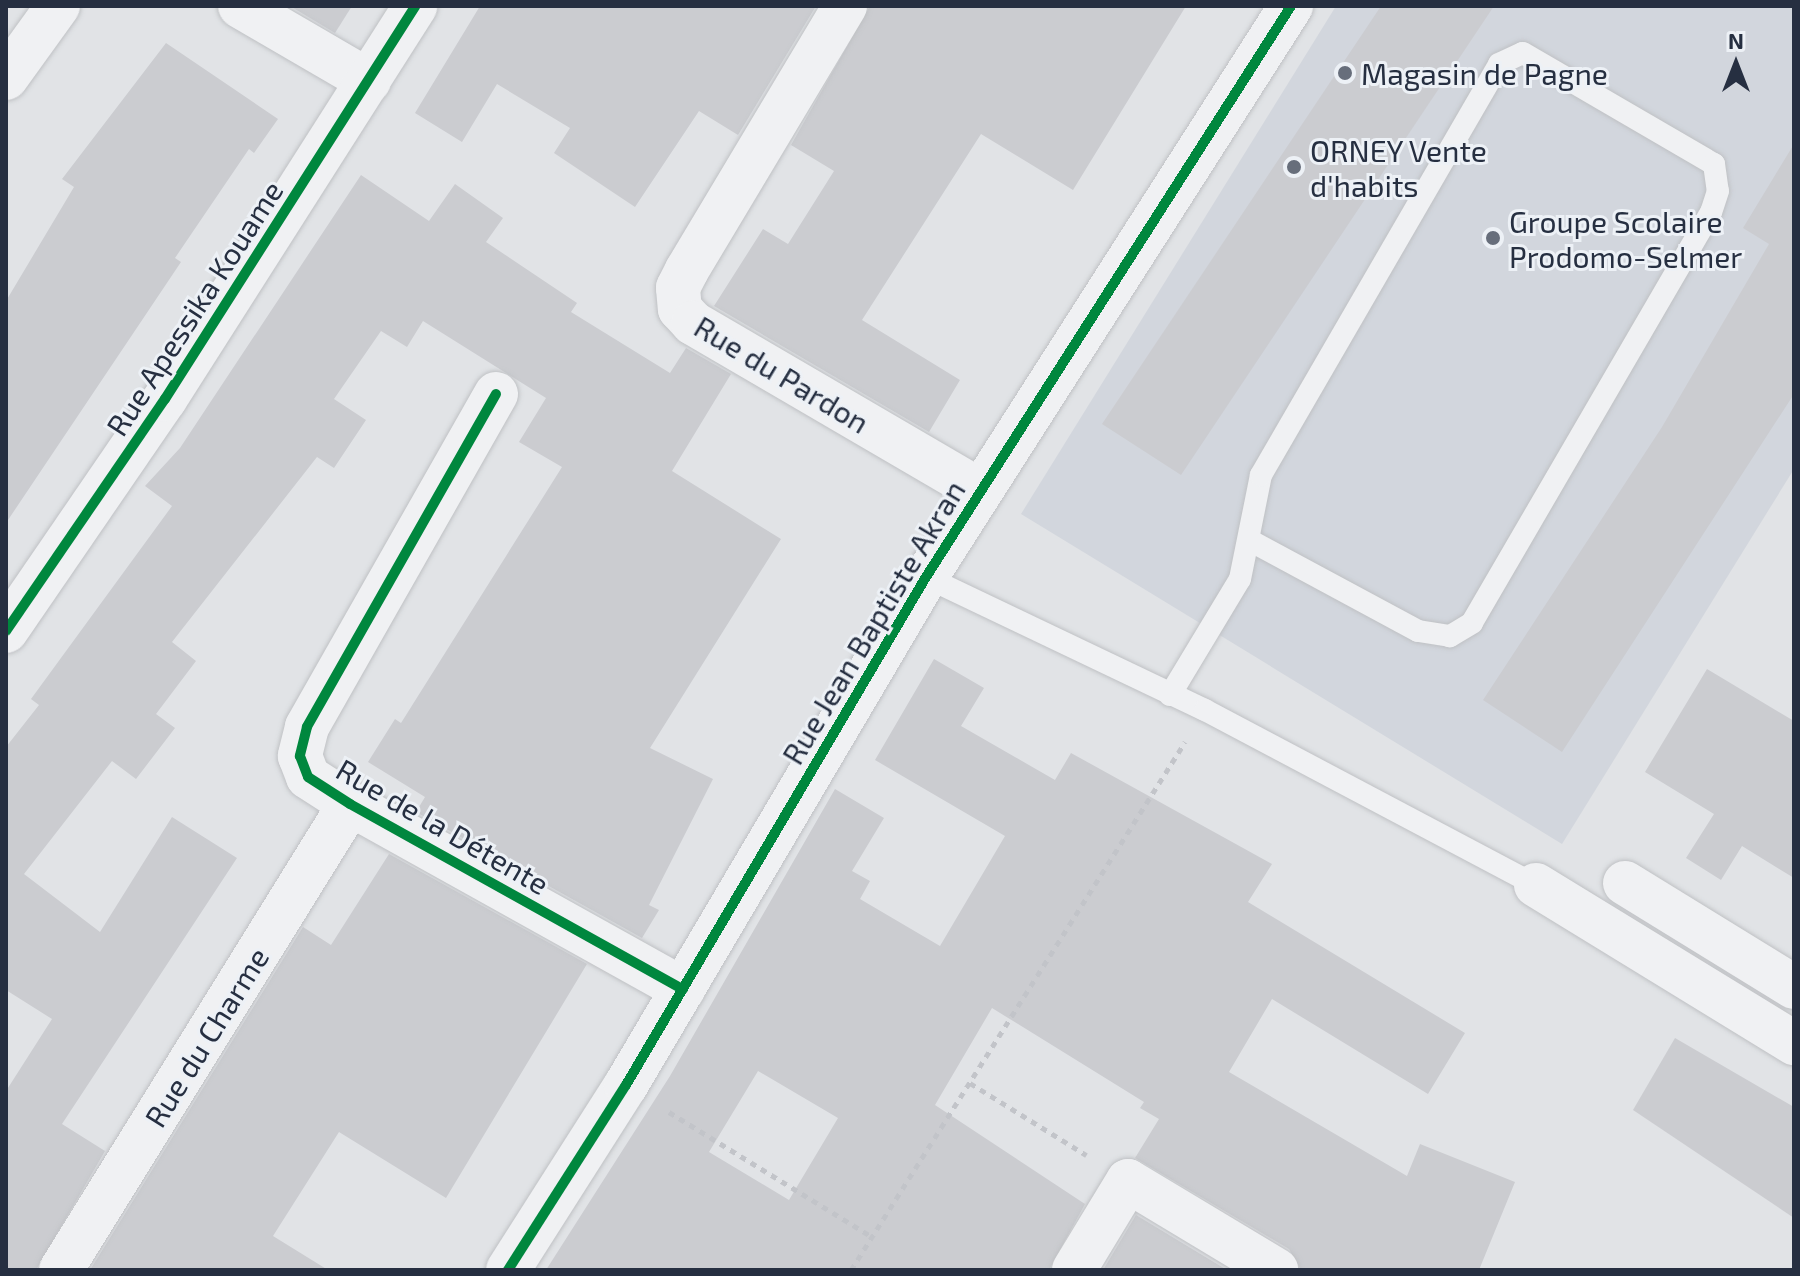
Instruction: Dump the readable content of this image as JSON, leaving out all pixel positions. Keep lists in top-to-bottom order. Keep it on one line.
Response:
{"streets":{"street":["Rue Apessika Kouame","Rue du Pardon","Rue Jean Baptiste Akran","Rue de la Détente","Rue du Charme"]},"crossings":[["Rue du Pardon","Rue Jean Baptiste Akran"],["Rue Jean Baptiste Akran","Rue de la Détente"],["Rue de la Détente","Rue du Charme"]],"places":["Magasin de Pagne","ORNEY Vente d'habits","Groupe Scolaire Prodomo-Selmer"],"north":"top"}
